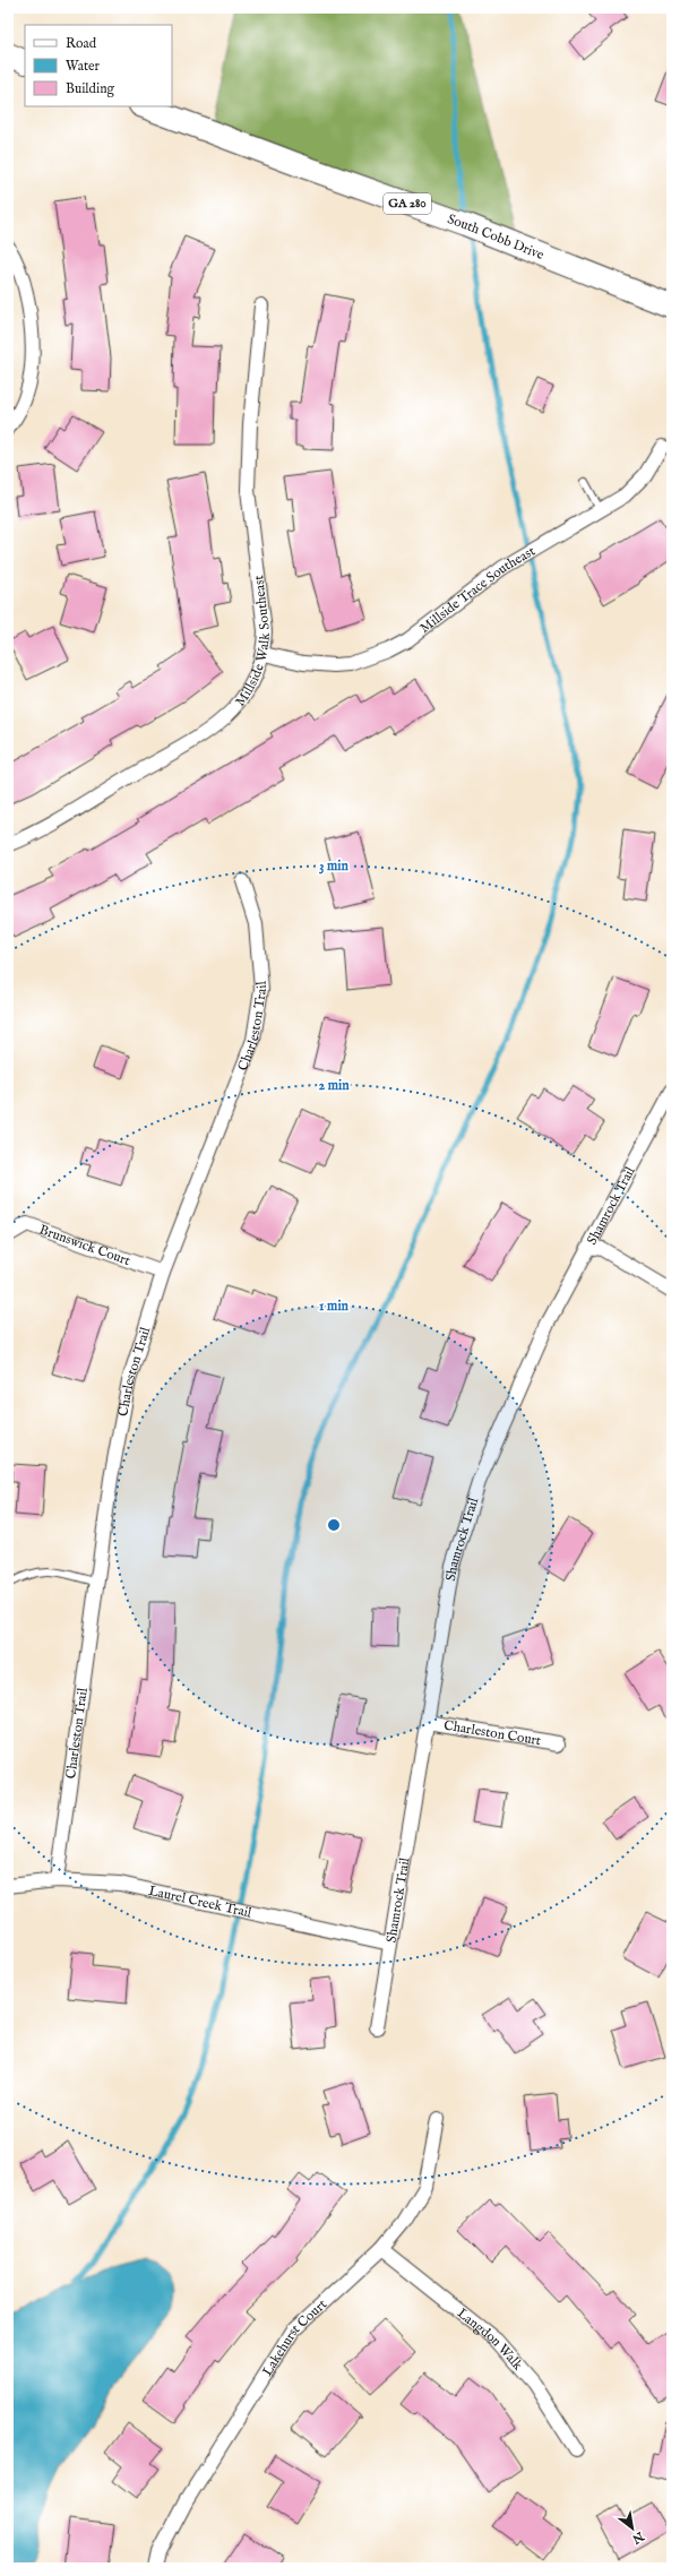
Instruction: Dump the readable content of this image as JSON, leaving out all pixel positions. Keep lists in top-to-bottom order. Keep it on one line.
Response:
{"streets":{"main road":["GA 280","South Cobb Drive"],"street":["Millside Trace Southeast","Millside Walk Southeast","Charleston Trail","Shamrock Trail","Brunswick Court","Charleston Court","Laurel Creek Trail","Lakehurst Court","Langdon Walk"]},"crossings":[["Millside Trace Southeast","Millside Walk Southeast"],["Charleston Trail","Brunswick Court"],["Charleston Trail","Laurel Creek Trail"],["Shamrock Trail","Charleston Court"],["Shamrock Trail","Laurel Creek Trail"],["Lakehurst Court","Langdon Walk"]],"legend":["Road","Water","Building"],"north":"bottom right","rings":["3 min","2 min","1 min"]}
